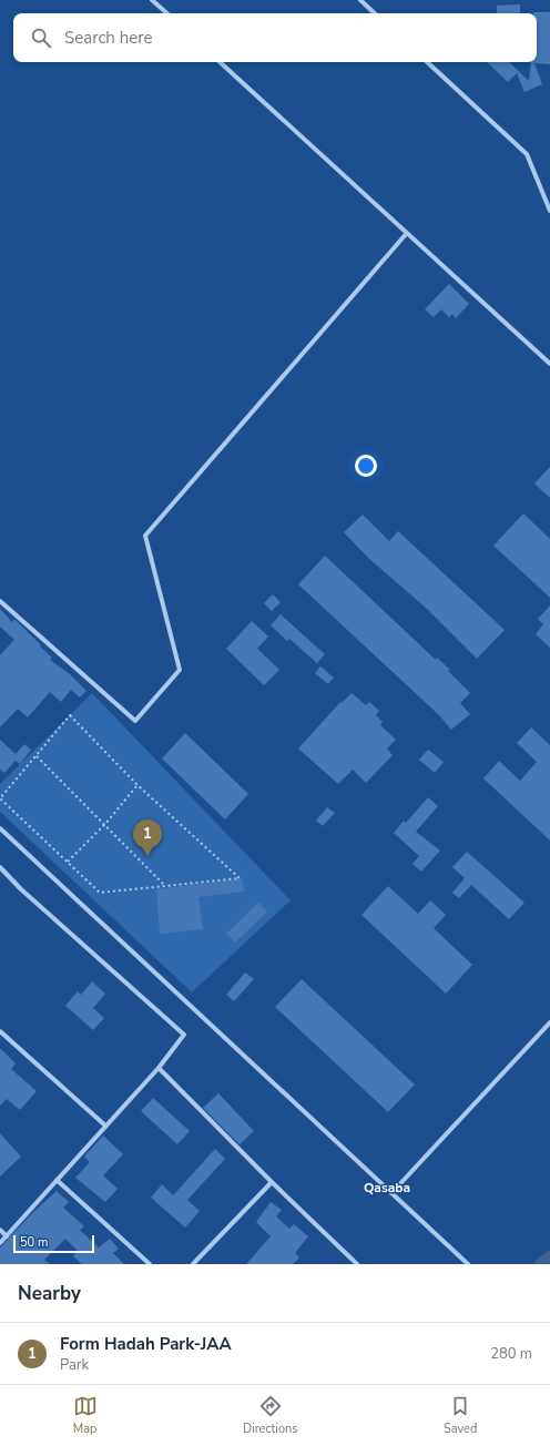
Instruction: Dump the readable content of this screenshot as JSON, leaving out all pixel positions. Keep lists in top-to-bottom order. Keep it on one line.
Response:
{"districts":["Qasaba"],"scale_bar":"50 m","page":{"search":"Search here","pins":"1","scale":"50 m","heading":"Nearby","list":[{"mark":"1","name":"Form Hadah Park-JAA","note":"Park","value":"280 m"}],"nav":["Map","Directions","Saved"]}}
